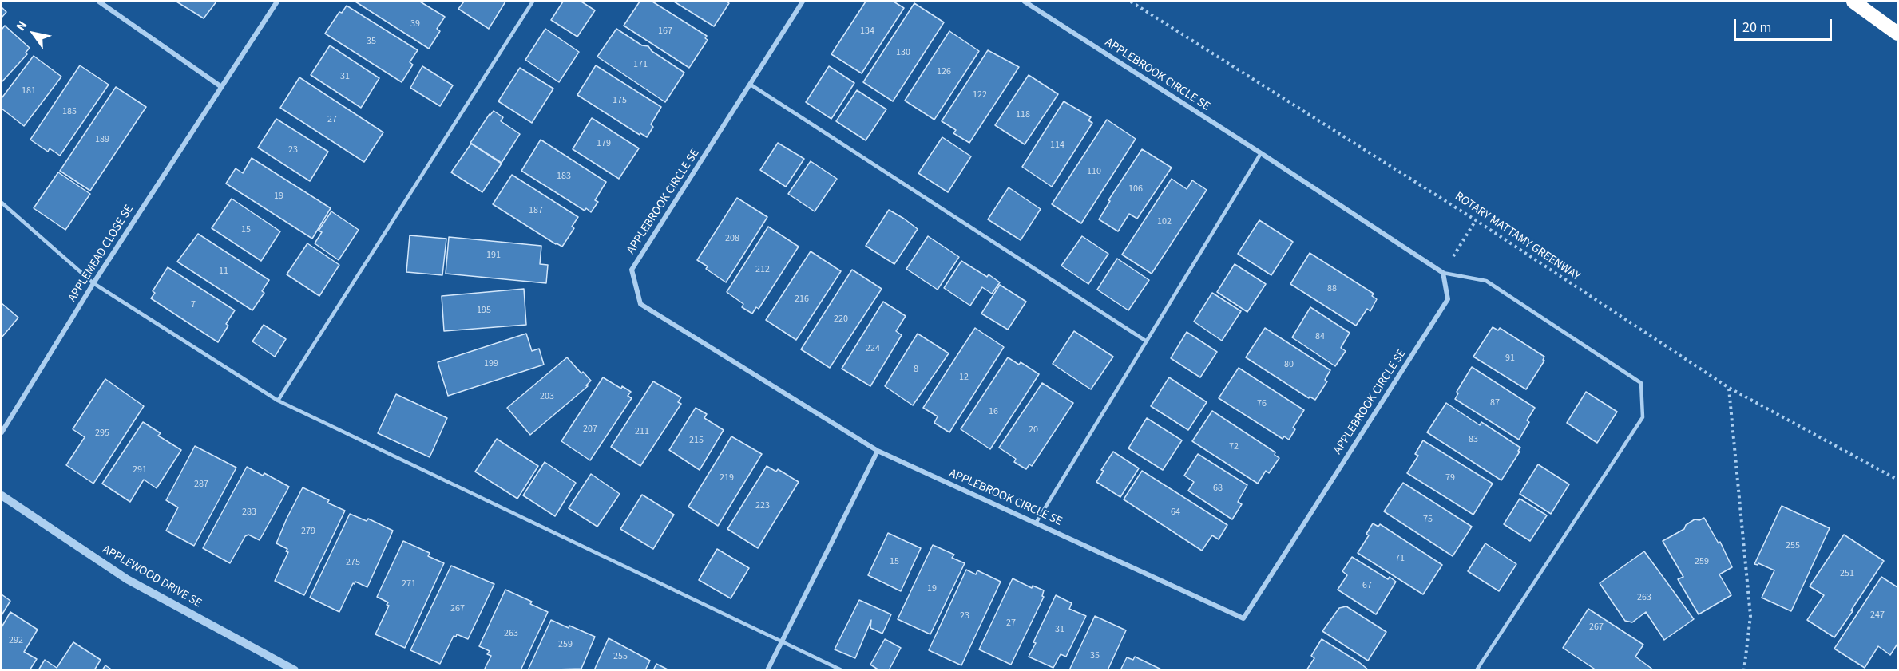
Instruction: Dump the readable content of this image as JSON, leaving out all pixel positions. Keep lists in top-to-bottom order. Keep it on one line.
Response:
{"streets":{"street":["APPLEBROOK CIRCLE SE","APPLEMEAD CLOSE SE","APPLEWOOD DRIVE SE"],"path":["ROTARY MATTAMY GREENWAY"]},"house_numbers":["39","167","134","35","130","171","126","31","181","122","175","185","118","27","189","179","114","23","110","183","106","19","187","102","15","208","191","212","11","88","216","7","195","220","84","224","91","199","80","8","12","203","87","76","16","207","20","211","295","83","215","72","291","219","79","287","68","223","283","64","75","279","255","71","15","259","275","251","271","67","19","263","267","247","23","27","267","31","263","292","259","35","255"],"scale_bar":"20 m","north":"top left"}
